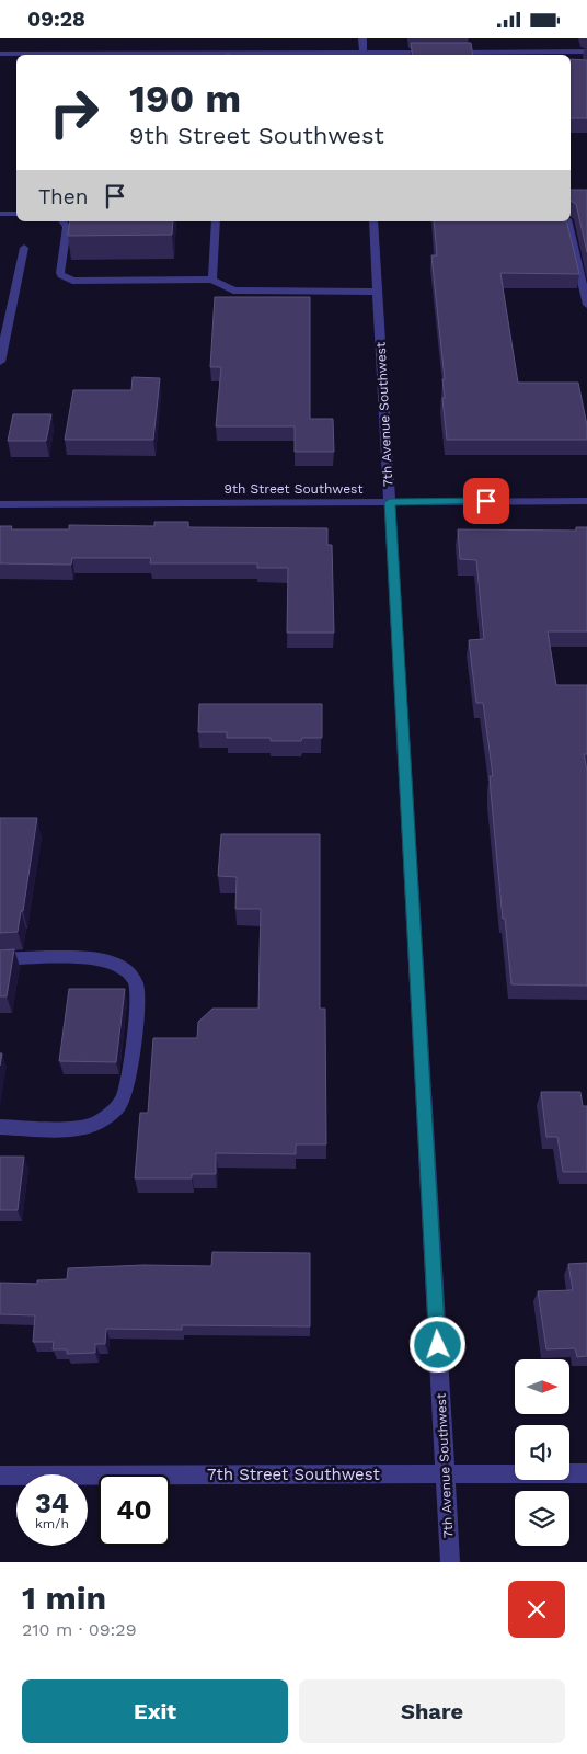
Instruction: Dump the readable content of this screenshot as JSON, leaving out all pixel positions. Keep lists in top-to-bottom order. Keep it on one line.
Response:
{"streets":{"street":["7th Avenue Southwest","9th Street Southwest","7th Street Southwest"]},"crossings":[["7th Avenue Southwest","9th Street Southwest"],["7th Avenue Southwest","7th Street Southwest"]],"north":"right","page":{"status":"09:28","turn":["190 m","9th Street Southwest"],"then":"Then","speed":"34 km/h","limit":"40","heading":["1 min","210 m · 09:29"],"buttons":["Exit","Share"]}}
